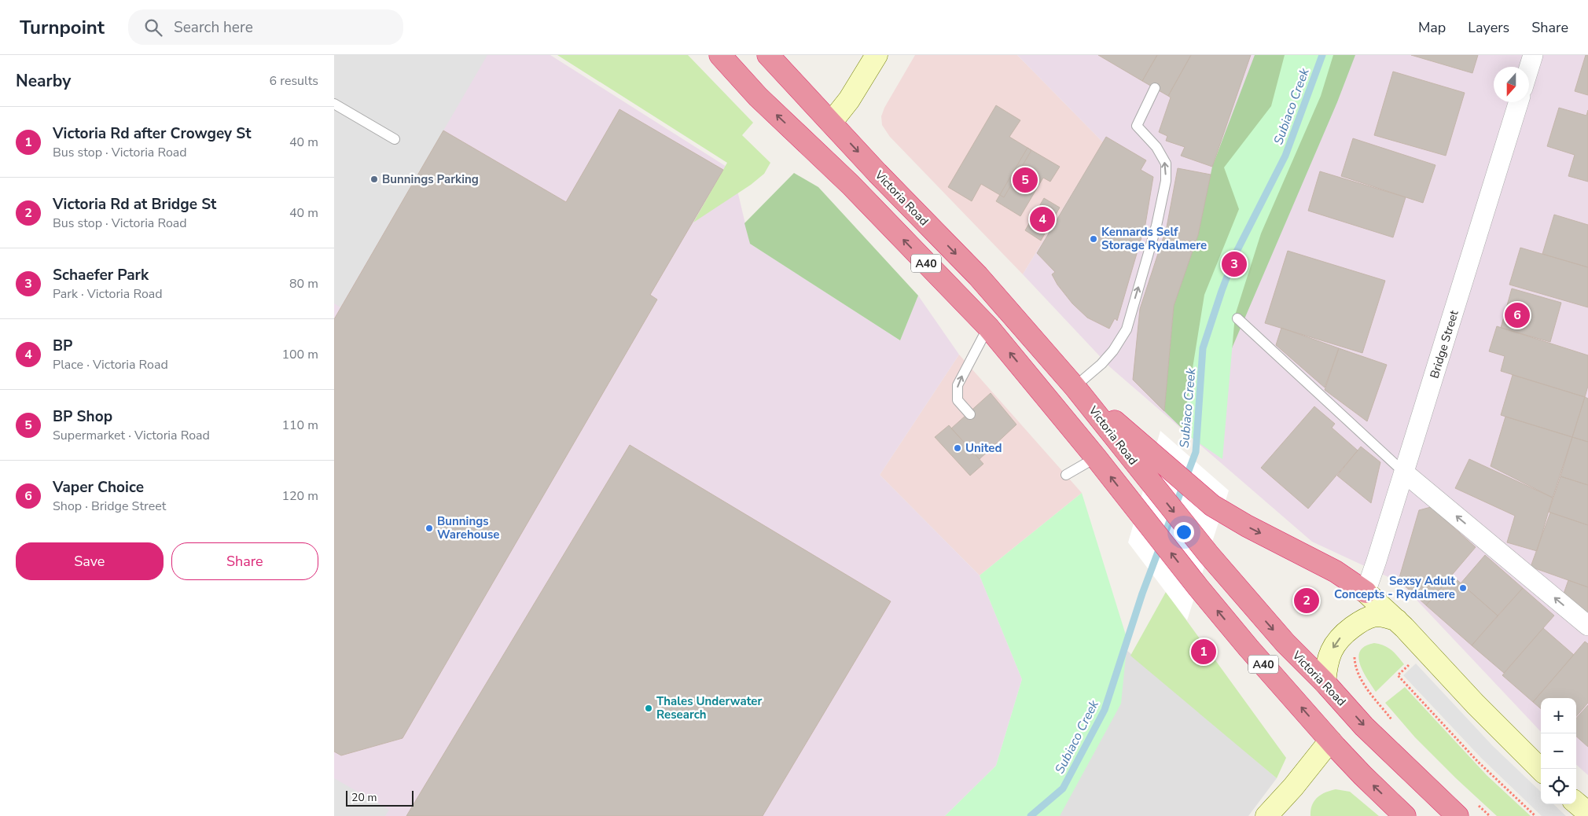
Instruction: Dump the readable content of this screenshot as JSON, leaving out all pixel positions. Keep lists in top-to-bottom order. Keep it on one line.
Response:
{"streets":{"highway":["Victoria Road","A40"],"street":["Bridge Street"]},"water":["Subiaco Creek"],"places":["Bunnings Parking","Kennards Self Storage Rydalmere","United","Bunnings Warehouse","Sexsy Adult Concepts - Rydalmere","Thales Underwater Research"],"scale_bar":"20 m","north":"bottom","page":{"header":"Turnpoint","search":"Search here","nav":["Map","Layers","Share"],"heading":["Nearby","6 results"],"list":[{"mark":"1","name":"Victoria Rd after Crowgey St","note":"Bus stop · Victoria Road","value":"40 m"},{"mark":"2","name":"Victoria Rd at Bridge St","note":"Bus stop · Victoria Road","value":"40 m"},{"mark":"3","name":"Schaefer Park","note":"Park · Victoria Road","value":"80 m"},{"mark":"4","name":"BP","note":"Place · Victoria Road","value":"100 m"},{"mark":"5","name":"BP Shop","note":"Supermarket · Victoria Road","value":"110 m"},{"mark":"6","name":"Vaper Choice","note":"Shop · Bridge Street","value":"120 m"}],"pins":["5","4","3","6","2","1"],"buttons":["Save","Share"],"map_buttons":["+","−"],"scale":"20 m"}}
